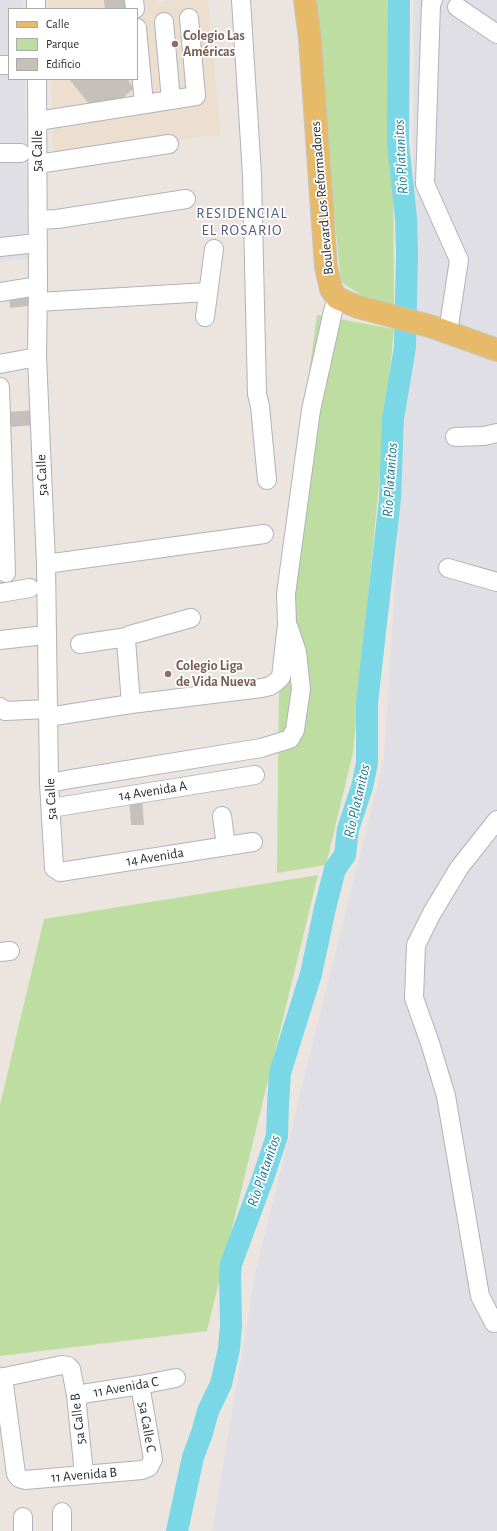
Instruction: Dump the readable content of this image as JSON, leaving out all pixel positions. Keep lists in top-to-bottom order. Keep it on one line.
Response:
{"streets":{"main road":["Boulevard Los Reformadores"],"street":["5a Calle","14 Avenida A","14 Avenida","11 Avenida C","5a Calle B","5a Calle C","11 Avenida B"]},"crossings":[["5a Calle","14 Avenida A"],["5a Calle","14 Avenida"],["11 Avenida C","5a Calle B"],["11 Avenida C","5a Calle C"],["5a Calle B","11 Avenida B"],["5a Calle C","11 Avenida B"]],"districts":["RESIDENCIAL EL ROSARIO"],"water":["Río Platanitos"],"places":["Colegio Las Américas","Colegio Liga de Vida Nueva"],"legend":["Calle","Parque","Edificio"]}
